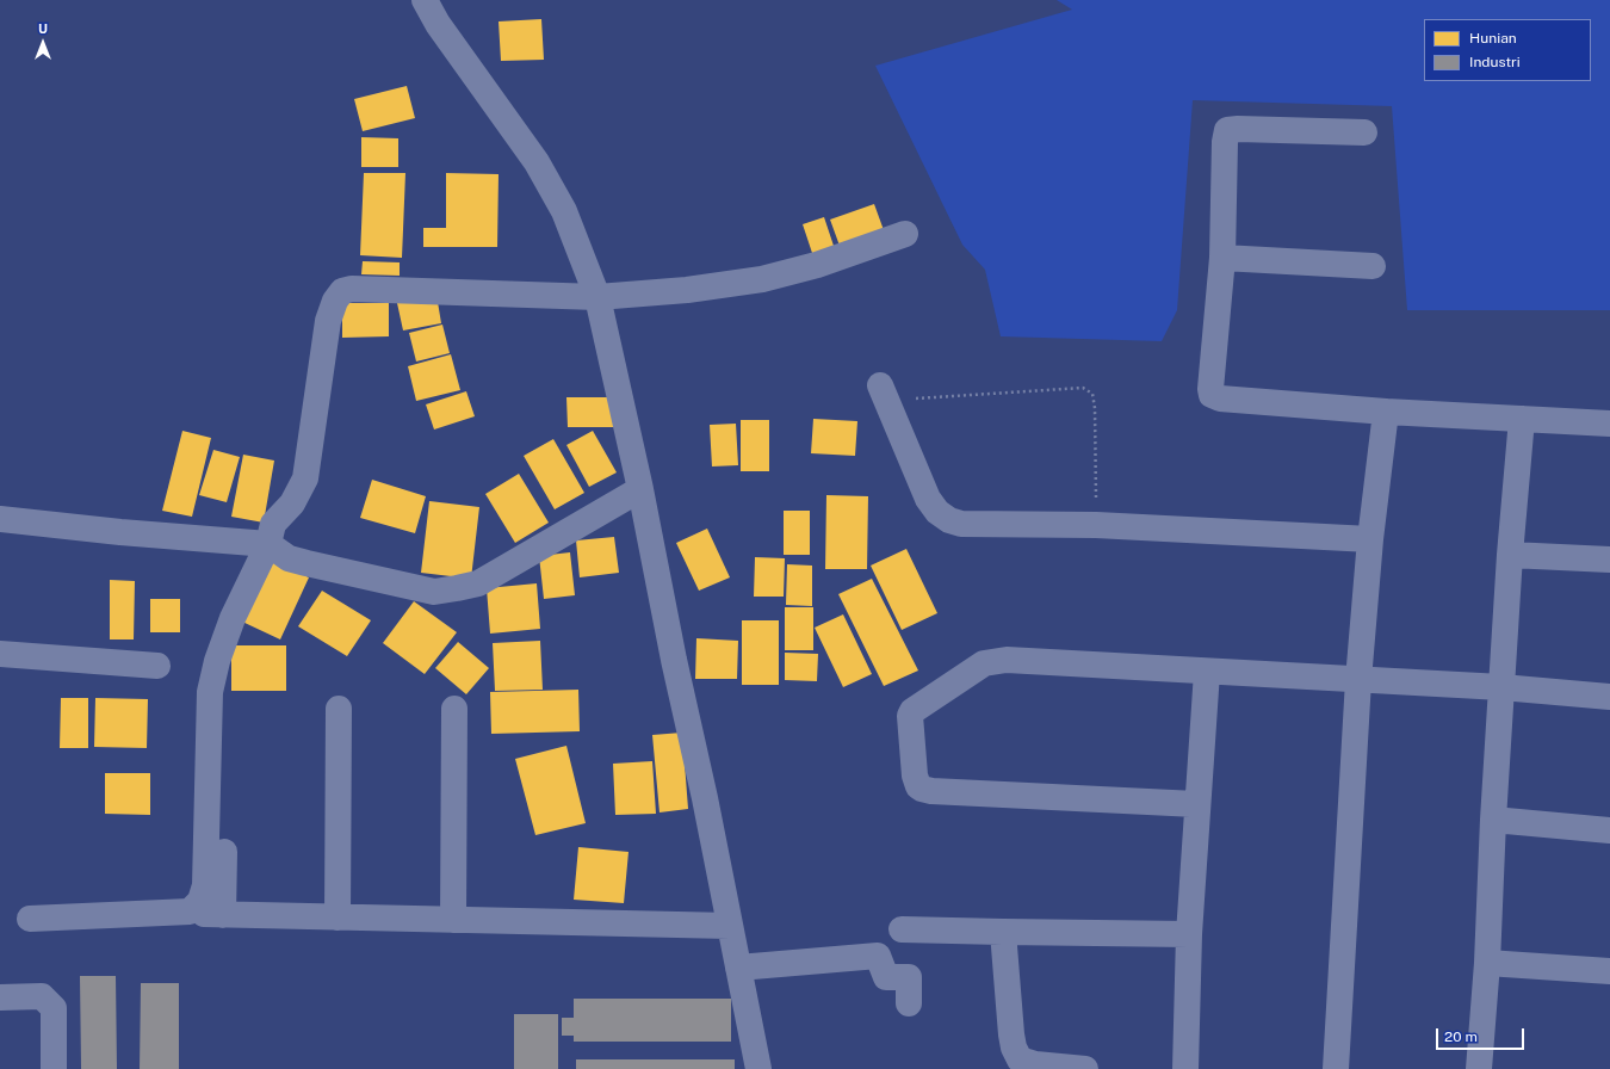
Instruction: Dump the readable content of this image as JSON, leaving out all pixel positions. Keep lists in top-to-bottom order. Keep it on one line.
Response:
{"legend":["Hunian","Industri"],"scale_bar":"20 m","north":"top"}
